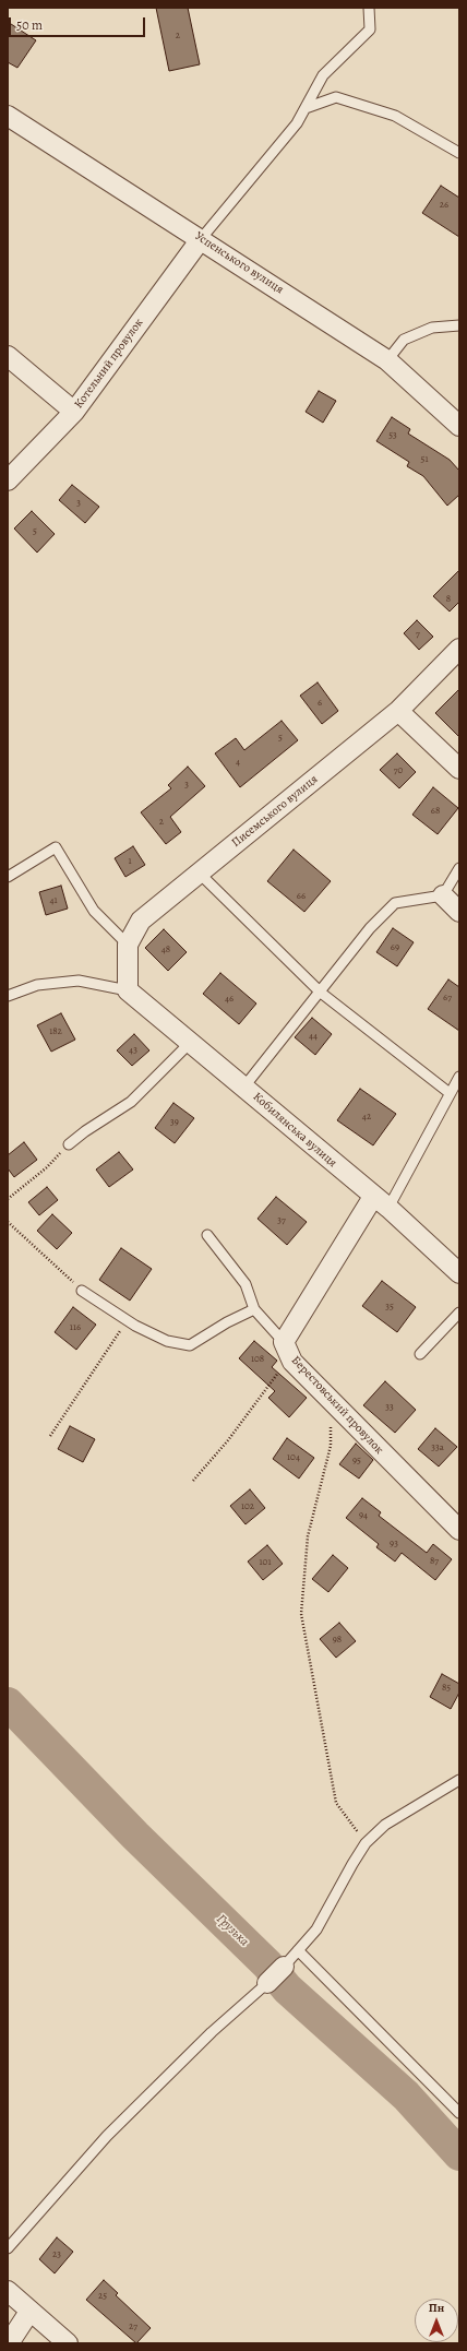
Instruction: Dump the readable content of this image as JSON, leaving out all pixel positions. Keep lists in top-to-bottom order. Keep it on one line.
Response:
{"streets":{"street":["Успенського вулиця","Котельний провулок","Писемського вулиця","Кобилянська вулиця","Берестовський провулок"]},"crossings":[["Успенського вулиця","Котельний провулок"],["Писемського вулиця","Кобилянська вулиця"]],"water":["Грузька"],"house_numbers":["2","26","53","51","3","5","8","7","6","5","4","70","3","68","2","1","66","41","69","48","67","46","182","44","43","42","39","37","35","116","108","33","33а","104","95","102","94","93","87","101","98","85","23","25","27"],"scale_bar":"50 m","north":"top"}
